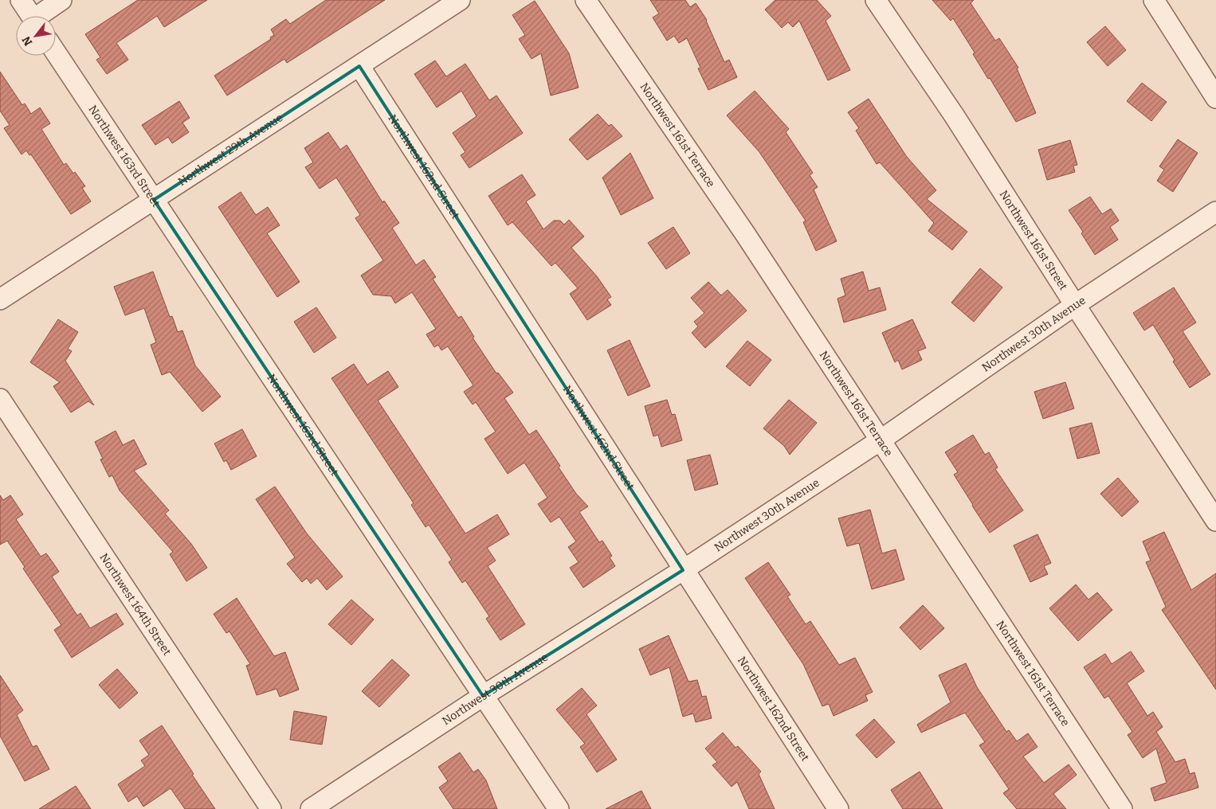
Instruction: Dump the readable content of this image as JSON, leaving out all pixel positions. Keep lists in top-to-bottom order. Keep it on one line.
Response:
{"streets":{"street":["Northwest 161st Terrace","Northwest 29th Avenue","Northwest 163rd Street","Northwest 162nd Street","Northwest 161st Street","Northwest 30th Avenue","Northwest 164th Street"]},"crossings":[["Northwest 161st Terrace","Northwest 30th Avenue"],["Northwest 29th Avenue","Northwest 163rd Street"],["Northwest 29th Avenue","Northwest 162nd Street"],["Northwest 163rd Street","Northwest 30th Avenue"],["Northwest 162nd Street","Northwest 30th Avenue"],["Northwest 161st Street","Northwest 30th Avenue"]],"north":"bottom left"}
